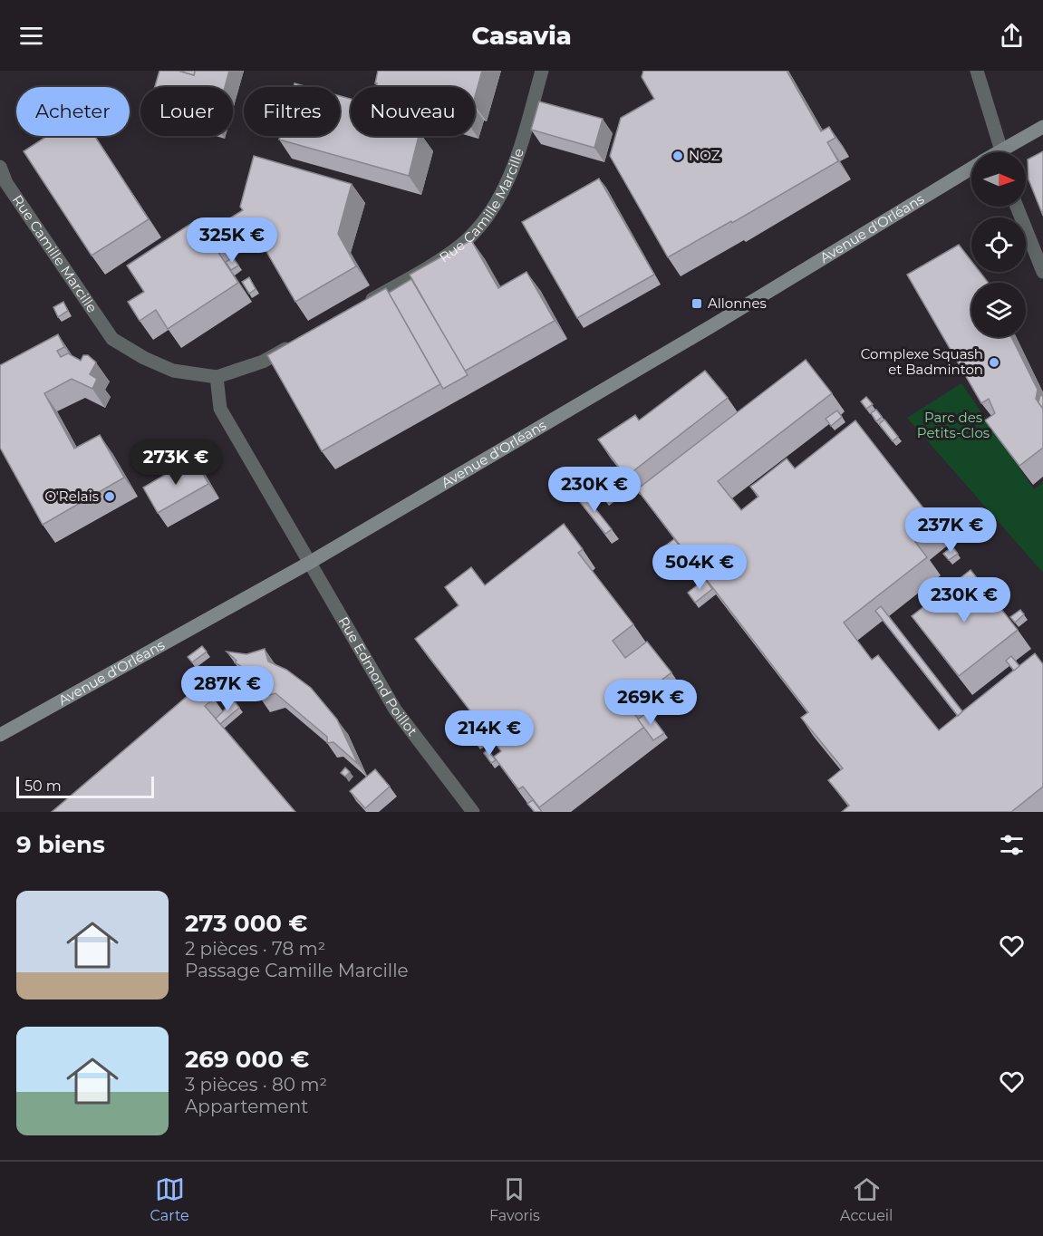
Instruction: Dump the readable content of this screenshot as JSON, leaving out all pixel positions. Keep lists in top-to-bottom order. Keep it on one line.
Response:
{"streets":{"main road":["Avenue d'Orléans"],"street":["Rue Camille Marcille","Rue Edmond Poillot"]},"crossings":[["Rue Camille Marcille","Rue Edmond Poillot"],["Avenue d'Orléans","Rue Edmond Poillot"]],"parks":["Parc des Petits-Clos"],"places":{"other":["NOZ","Complexe Squash et Badminton","O'Relais"],"transit":["Allonnes"]},"scale_bar":"50 m","north":"right","page":{"header":"Casavia","chip":["Acheter","Louer","Filtres","Nouveau"],"price":["325K €","273K €","230K €","237K €","504K €","230K €","287K €","269K €","214K €"],"scale":"50 m","heading":"9 biens","list":[{"name":"273 000 €","note":"2 pièces · 78 m² · Passage Camille Marcille"},{"name":"269 000 €","note":"3 pièces · 80 m² · Appartement"}],"tabs":["Carte","Favoris","Accueil"]}}
